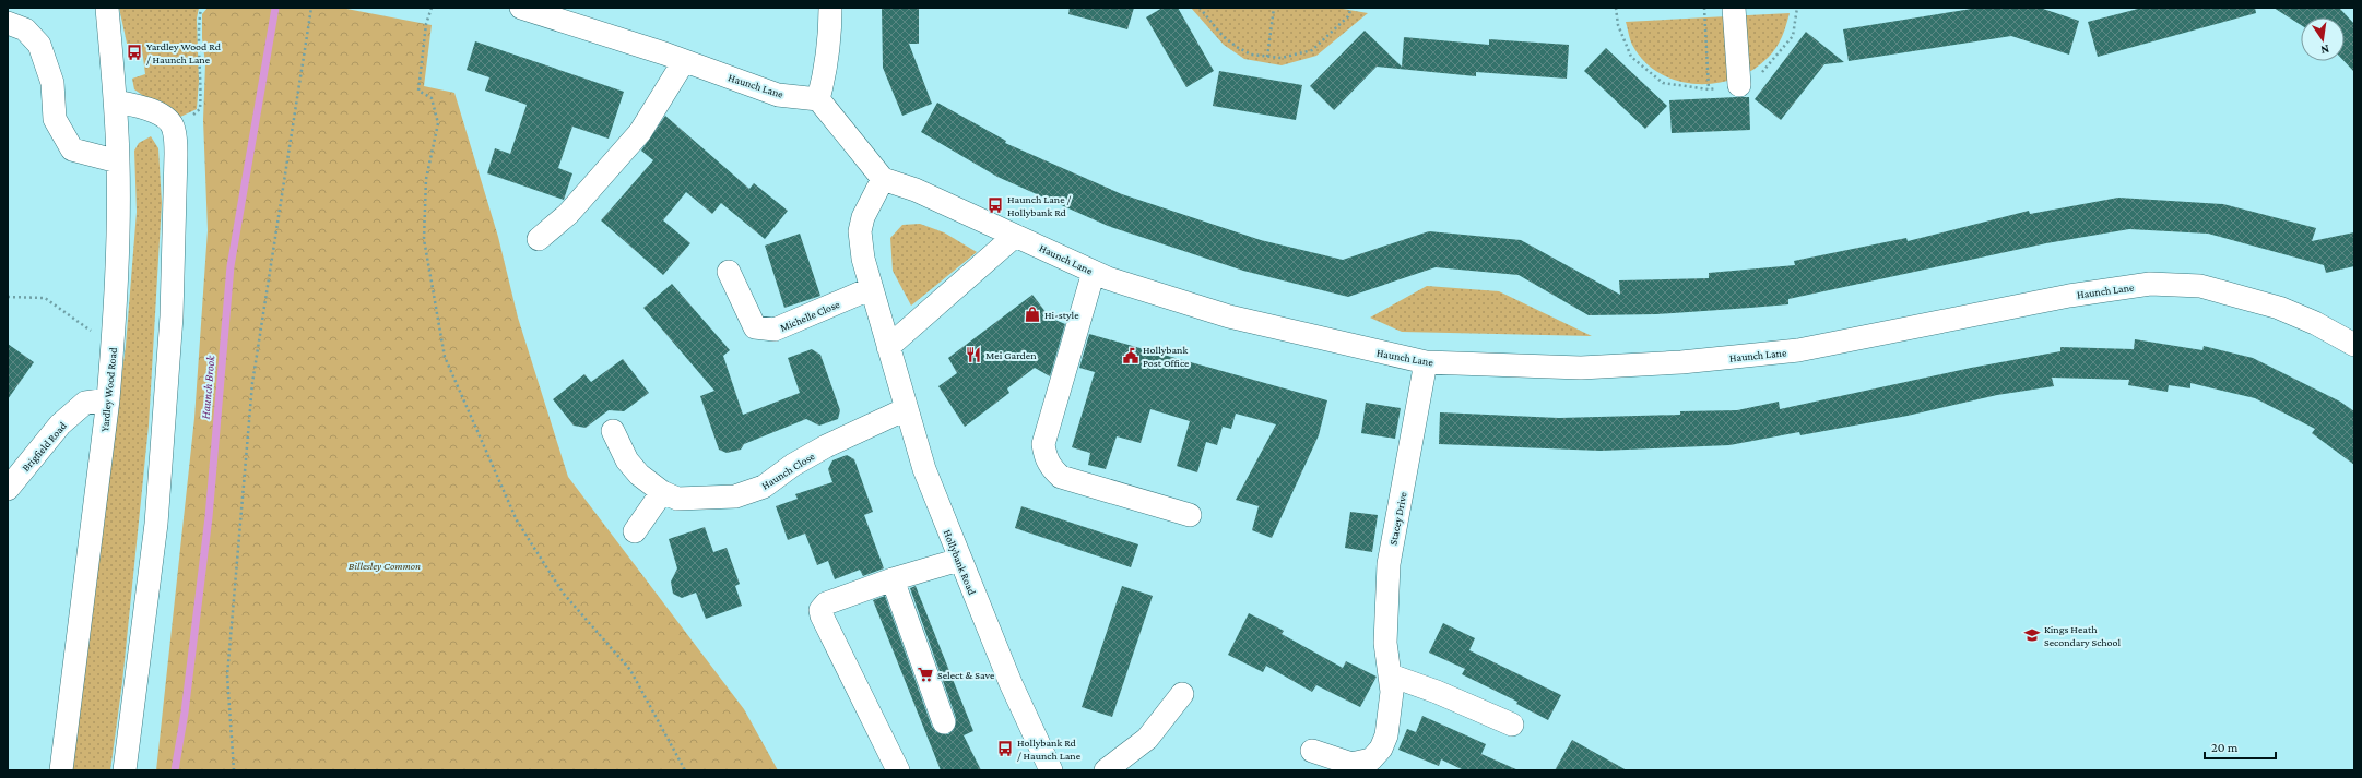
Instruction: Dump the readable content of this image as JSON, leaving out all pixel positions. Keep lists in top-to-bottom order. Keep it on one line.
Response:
{"streets":{"street":["Haunch Lane","Michelle Close","Yardley Wood Road","Brigfield Road","Haunch Close","Stacey Drive","Hollybank Road"]},"crossings":[["Haunch Lane","Stacey Drive"],["Haunch Lane","Hollybank Road"],["Michelle Close","Hollybank Road"],["Yardley Wood Road","Brigfield Road"],["Haunch Close","Hollybank Road"]],"water":["Haunch Brook"],"parks":["Billesley Common"],"places":{"bus stop":["Yardley Wood Rd / Haunch Lane","Haunch Lane / Hollybank Rd","Hollybank Rd / Haunch Lane"],"shop":["Hi-style"],"restaurant":["Mei Garden"],"public building":["Hollybank Post Office"],"school or university":["Kings Heath Secondary School"],"supermarket":["Select & Save"]},"scale_bar":"20 m","north":"bottom"}
